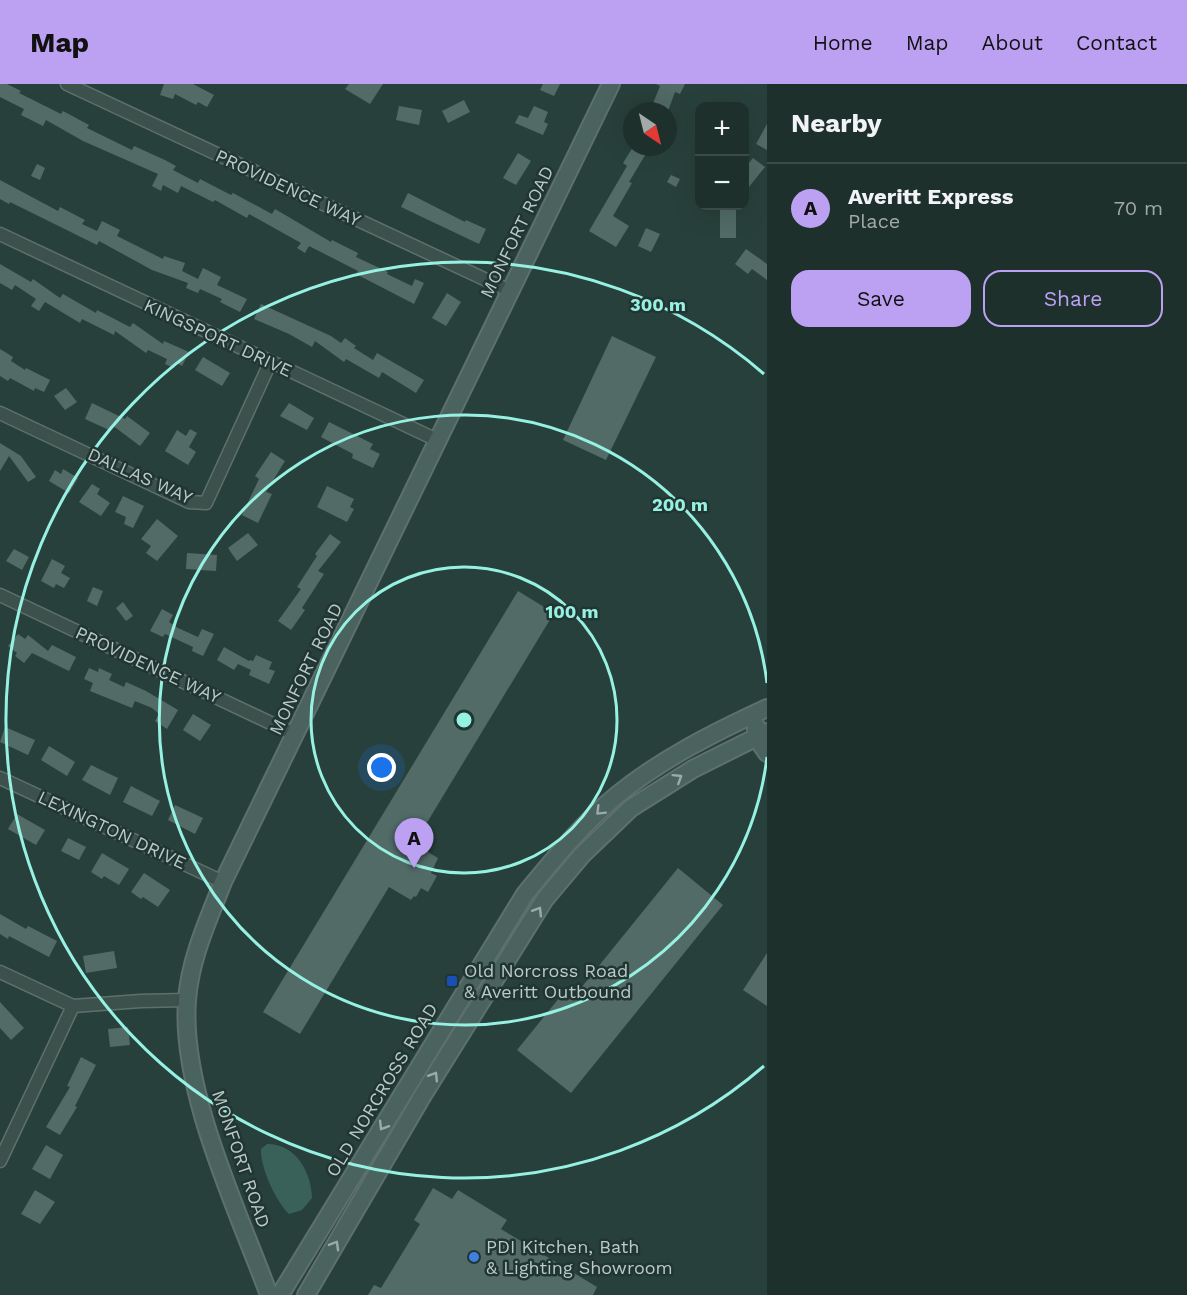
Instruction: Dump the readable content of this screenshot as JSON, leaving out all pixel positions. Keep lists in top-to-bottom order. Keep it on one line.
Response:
{"streets":{"main road":["MONFORT ROAD","OLD NORCROSS ROAD"],"street":["PROVIDENCE WAY","KINGSPORT DRIVE","DALLAS WAY","LEXINGTON DRIVE"]},"crossings":[["PROVIDENCE WAY","MONFORT ROAD"],["MONFORT ROAD","KINGSPORT DRIVE"],["MONFORT ROAD","LEXINGTON DRIVE"],["KINGSPORT DRIVE","DALLAS WAY"]],"places":{"transit":["Old Norcross Road & Averitt Outbound"],"other":["PDI Kitchen, Bath & Lighting Showroom"]},"north":"bottom right","page":{"header":"Map","nav":["Home","Map","About","Contact"],"heading":"Nearby","map_buttons":["+","−"],"list":[{"mark":"A","name":"Averitt Express","note":"Place","value":"70 m"}],"buttons":["Save","Share"],"pins":"A"},"rings":["300 m","200 m","100 m"]}
